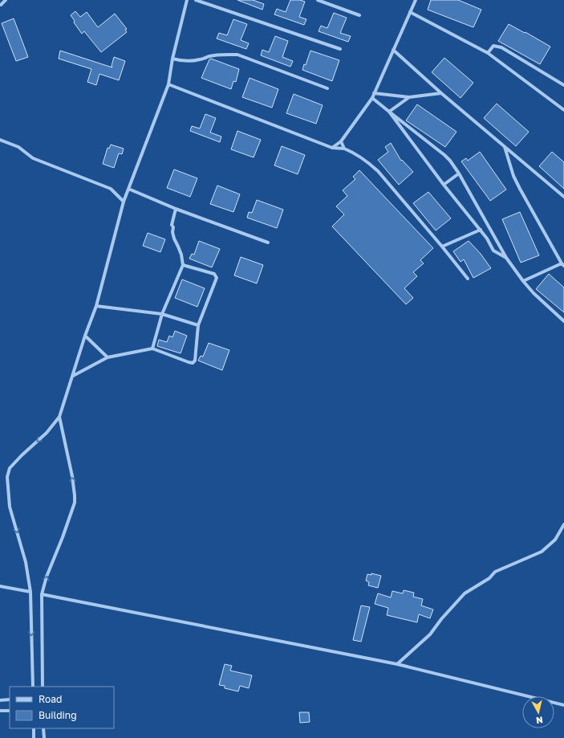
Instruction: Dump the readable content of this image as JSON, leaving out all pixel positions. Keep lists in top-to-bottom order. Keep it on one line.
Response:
{"legend":["Road","Building"],"north":"bottom"}
